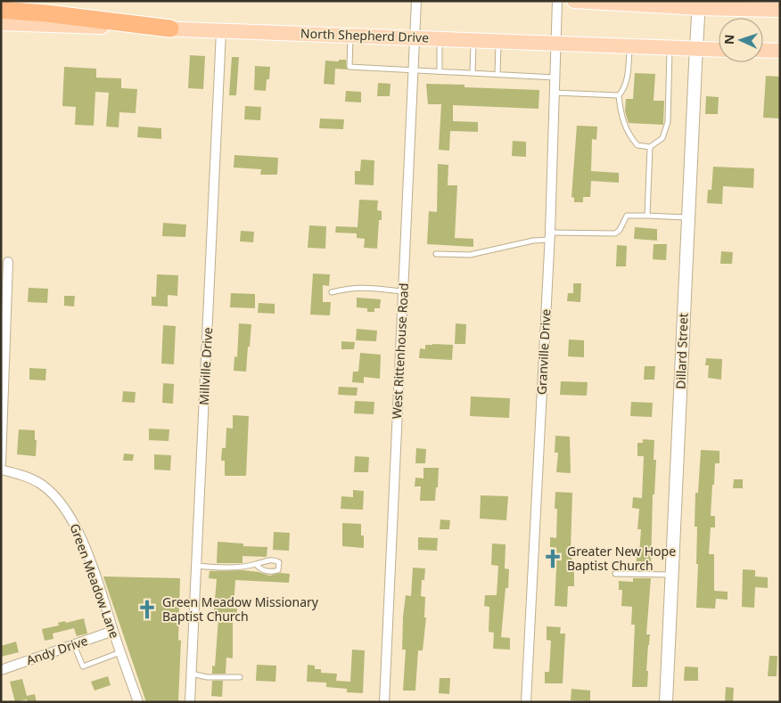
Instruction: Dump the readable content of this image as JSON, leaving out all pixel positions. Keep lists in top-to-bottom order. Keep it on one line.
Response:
{"streets":{"main road":["North Shepherd Drive"],"street":["West Rittenhouse Road","Dillard Street","Granville Drive","Millville Drive","Green Meadow Lane","Andy Drive"]},"crossings":[["North Shepherd Drive","West Rittenhouse Road"],["North Shepherd Drive","Dillard Street"],["North Shepherd Drive","Granville Drive"],["North Shepherd Drive","Millville Drive"],["Green Meadow Lane","Andy Drive"]],"places":{"church":["Greater New Hope Baptist Church","Green Meadow Missionary Baptist Church"]},"north":"left"}
